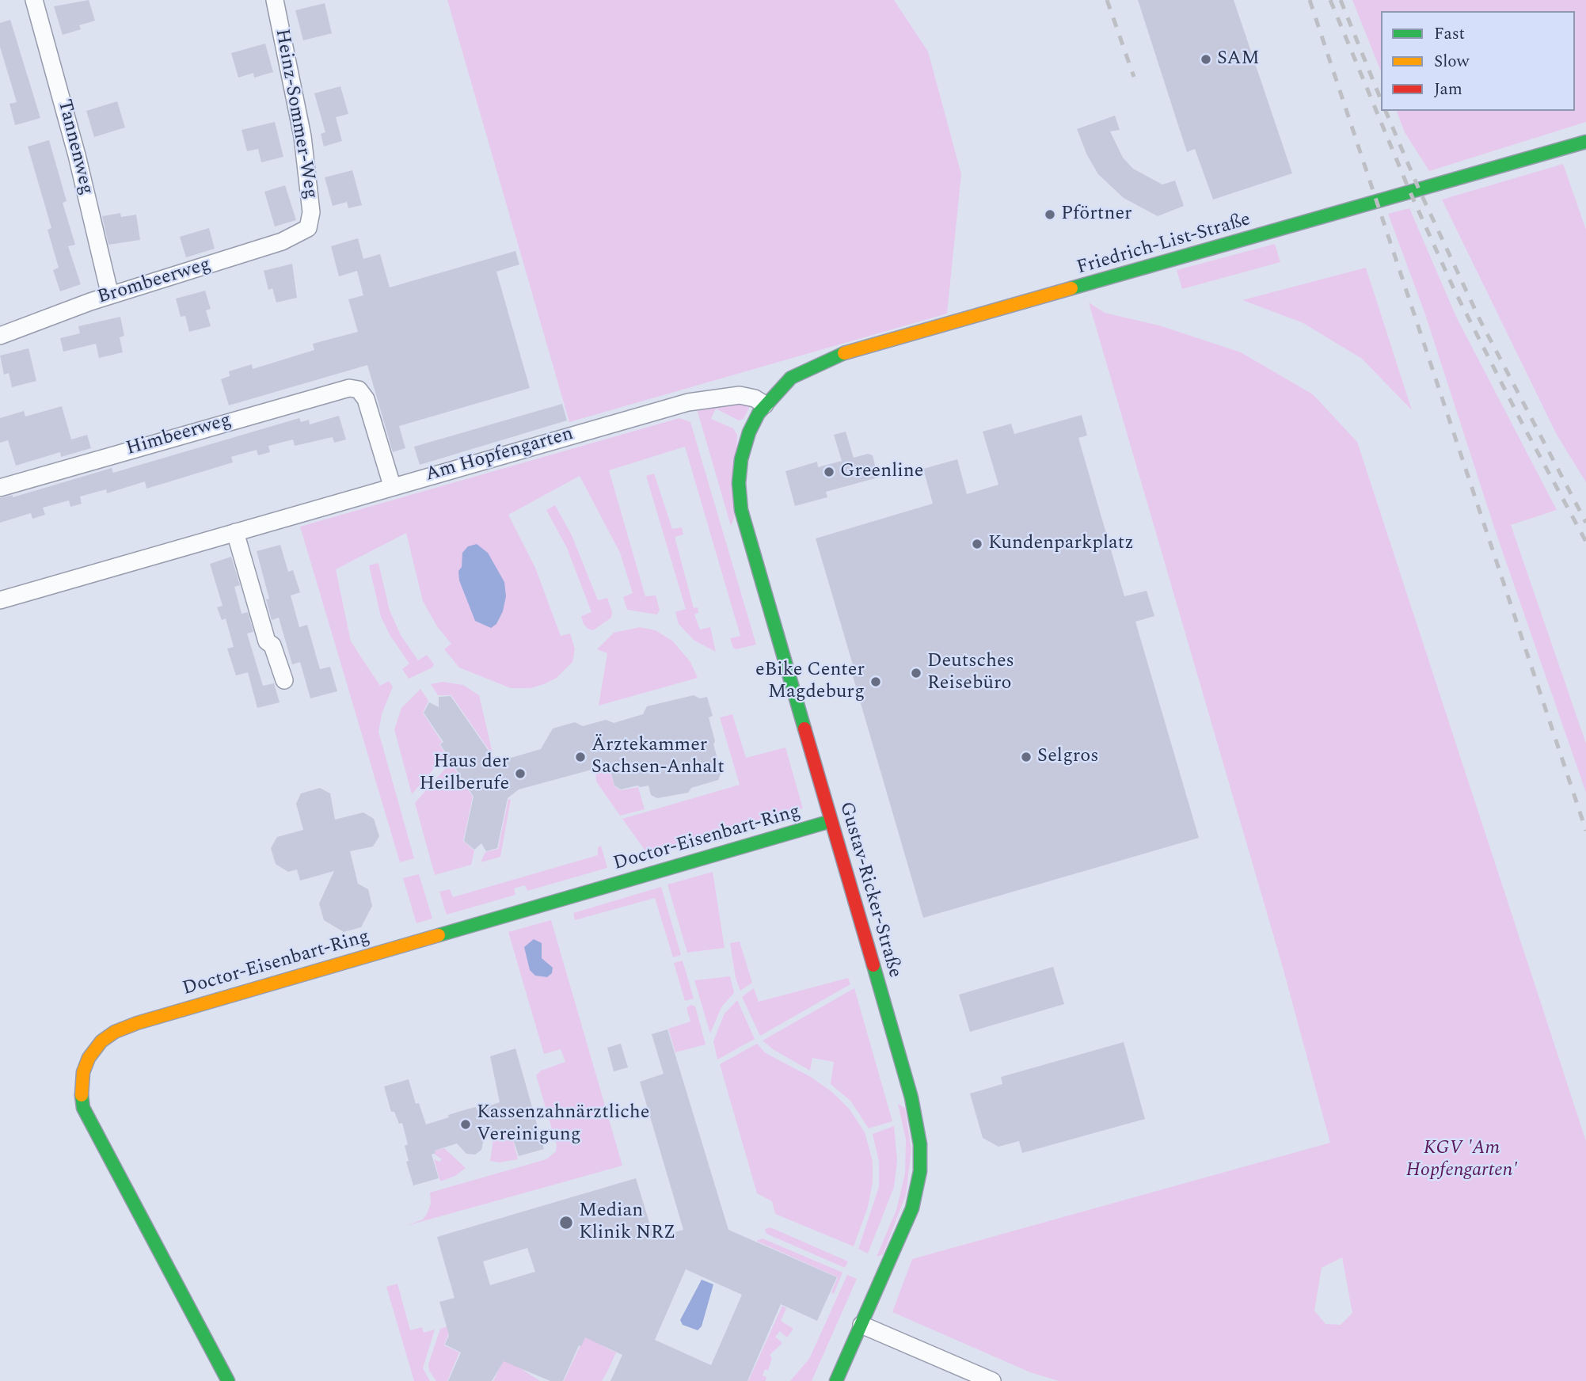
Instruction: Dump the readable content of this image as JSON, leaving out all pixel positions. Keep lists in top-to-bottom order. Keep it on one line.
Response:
{"streets":{"street":["Heinz-Sommer-Weg","Tannenweg","Friedrich-List-Straße","Brombeerweg","Himbeerweg","Am Hopfengarten","Doctor-Eisenbart-Ring","Gustav-Ricker-Straße"]},"crossings":[["Heinz-Sommer-Weg","Brombeerweg"],["Tannenweg","Brombeerweg"],["Friedrich-List-Straße","Am Hopfengarten"],["Friedrich-List-Straße","Gustav-Ricker-Straße"],["Himbeerweg","Am Hopfengarten"],["Am Hopfengarten","Gustav-Ricker-Straße"],["Doctor-Eisenbart-Ring","Gustav-Ricker-Straße"]],"parks":["KGV 'Am Hopfengarten'"],"places":["SAM","Pförtner","Greenline","Kundenparkplatz","Deutsches Reisebüro","eBike Center Magdeburg","Ärztekammer Sachsen-Anhalt","Selgros","Haus der Heilberufe","Kassenzahnärztliche Vereinigung","Median Klinik NRZ"],"legend":["Fast","Slow","Jam"]}
